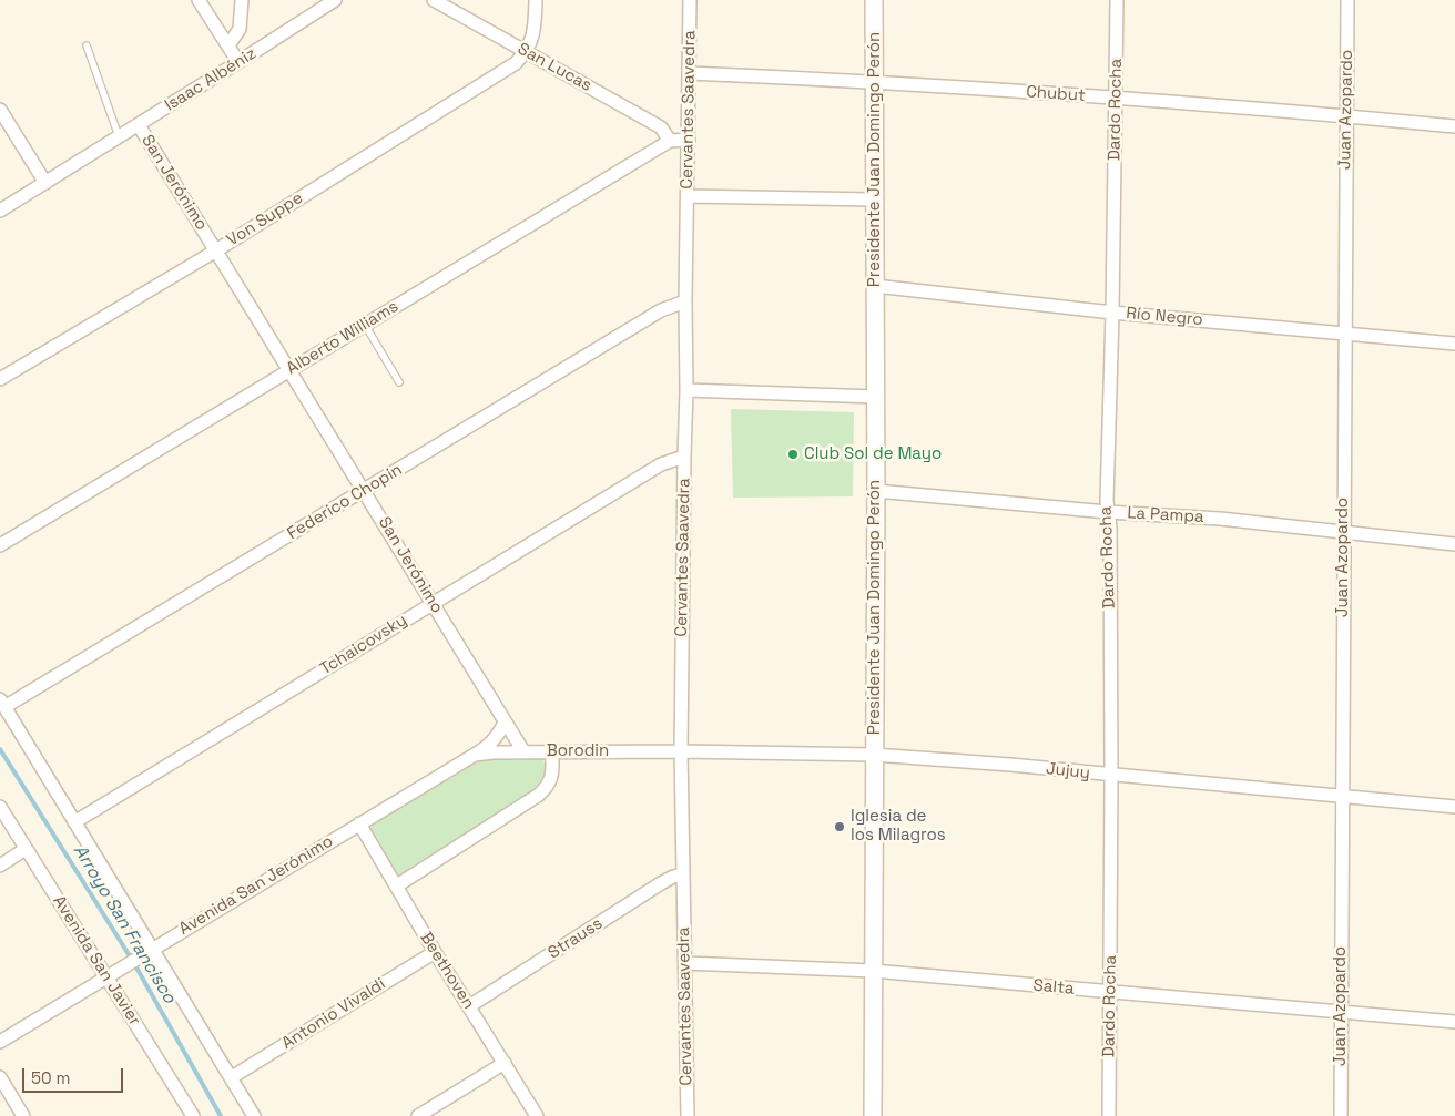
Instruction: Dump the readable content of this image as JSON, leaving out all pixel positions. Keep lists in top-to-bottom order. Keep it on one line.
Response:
{"streets":{"street":["San Lucas","Isaac Albéniz","Chubut","Cervantes Saavedra","Dardo Rocha","Juan Azopardo","Presidente Juan Domingo Perón","San Jerónimo","Von Suppe","Río Negro","Alberto Williams","Federico Chopin","La Pampa","Tchaicovsky","Borodin","Jujuy","Avenida San Jerónimo","Strauss","Avenida San Javier","Beethoven","Salta","Antonio Vivaldi"]},"crossings":[["San Lucas","Von Suppe"],["San Lucas","Alberto Williams"],["Isaac Albéniz","San Jerónimo"],["Chubut","Cervantes Saavedra"],["Chubut","Dardo Rocha"],["Chubut","Juan Azopardo"],["Chubut","Presidente Juan Domingo Perón"],["Cervantes Saavedra","Alberto Williams"],["Cervantes Saavedra","Federico Chopin"],["Cervantes Saavedra","Tchaicovsky"],["Cervantes Saavedra","Borodin"],["Cervantes Saavedra","Jujuy"],["Cervantes Saavedra","Strauss"],["Cervantes Saavedra","Salta"],["Dardo Rocha","Río Negro"],["Dardo Rocha","La Pampa"],["Dardo Rocha","Jujuy"],["Dardo Rocha","Salta"],["Juan Azopardo","Río Negro"],["Juan Azopardo","La Pampa"],["Juan Azopardo","Jujuy"],["Juan Azopardo","Salta"],["Presidente Juan Domingo Perón","Río Negro"],["Presidente Juan Domingo Perón","La Pampa"],["Presidente Juan Domingo Perón","Jujuy"],["Presidente Juan Domingo Perón","Salta"],["San Jerónimo","Von Suppe"],["San Jerónimo","Alberto Williams"],["San Jerónimo","Federico Chopin"],["San Jerónimo","Tchaicovsky"],["San Jerónimo","Borodin"],["San Jerónimo","Avenida San Jerónimo"],["Borodin","Jujuy"],["Borodin","Avenida San Jerónimo"],["Avenida San Jerónimo","Avenida San Javier"],["Avenida San Jerónimo","Beethoven"],["Strauss","Beethoven"],["Beethoven","Antonio Vivaldi"]],"water":["Arroyo San Francisco"],"places":["Club Sol de Mayo","Iglesia de los Milagros"],"scale_bar":"50 m"}
